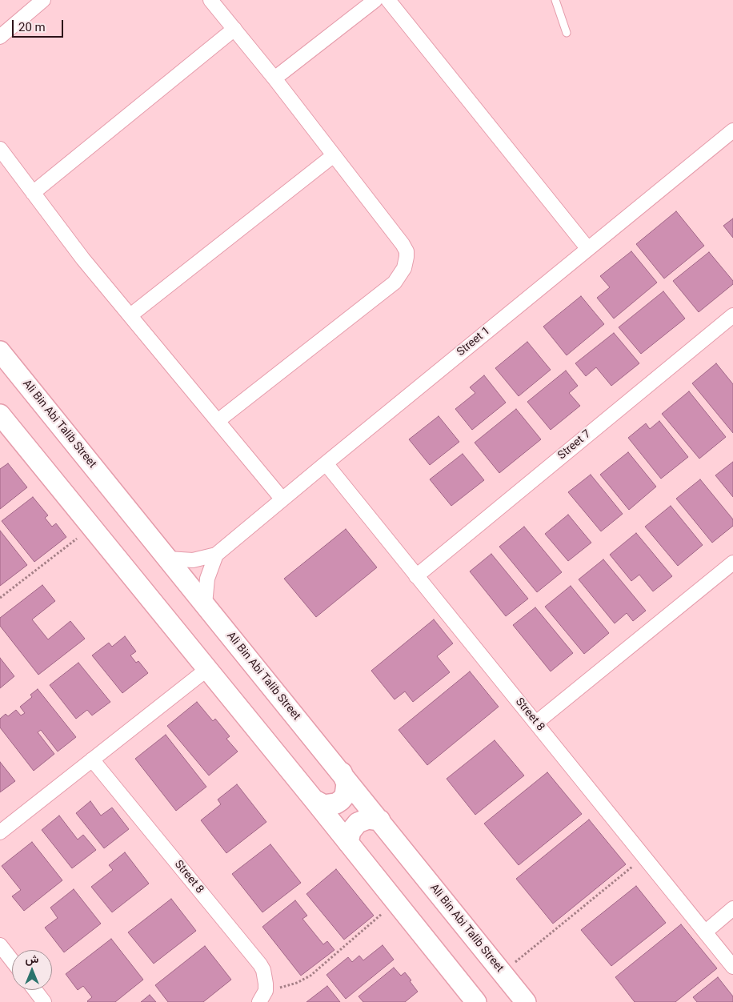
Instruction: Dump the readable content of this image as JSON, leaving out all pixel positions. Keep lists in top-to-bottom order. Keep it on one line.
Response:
{"streets":{"street":["Street 1","Ali Bin Abi Talib Street","Street 7","Street 8"]},"crossings":[["Street 1","Ali Bin Abi Talib Street"],["Street 1","Street 8"],["Street 7","Street 8"]],"scale_bar":"20 m","north":"top"}
